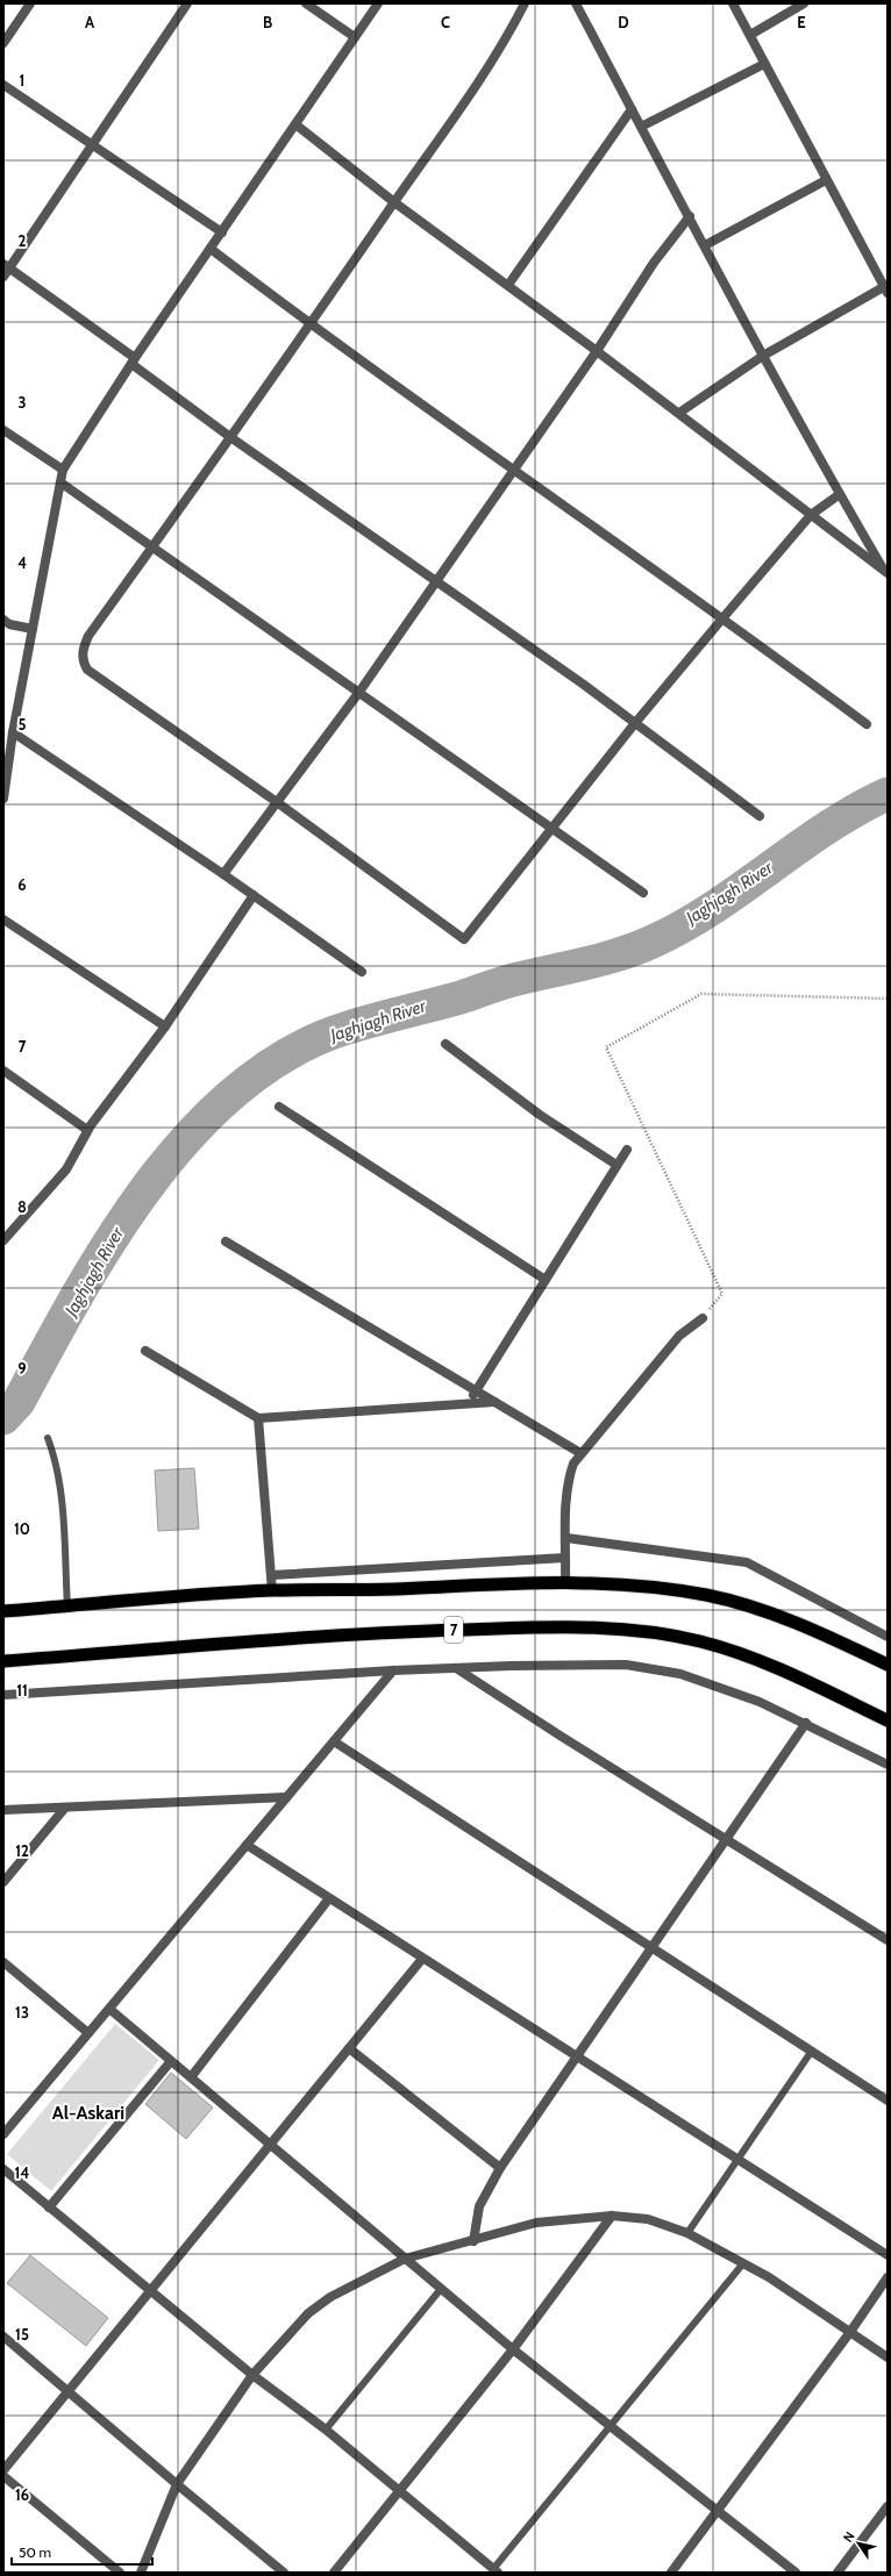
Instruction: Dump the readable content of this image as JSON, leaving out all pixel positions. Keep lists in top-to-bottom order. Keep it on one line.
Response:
{"streets":{"highway":["7"]},"districts":["Al-Askari"],"water":["Jaghjagh River"],"scale_bar":"50 m","north":"top left","grid":{"columns":["A","B","C","D","E"],"rows":["1","2","3","4","5","6","7","8","9","10","11","12","13","14","15","16"]}}
